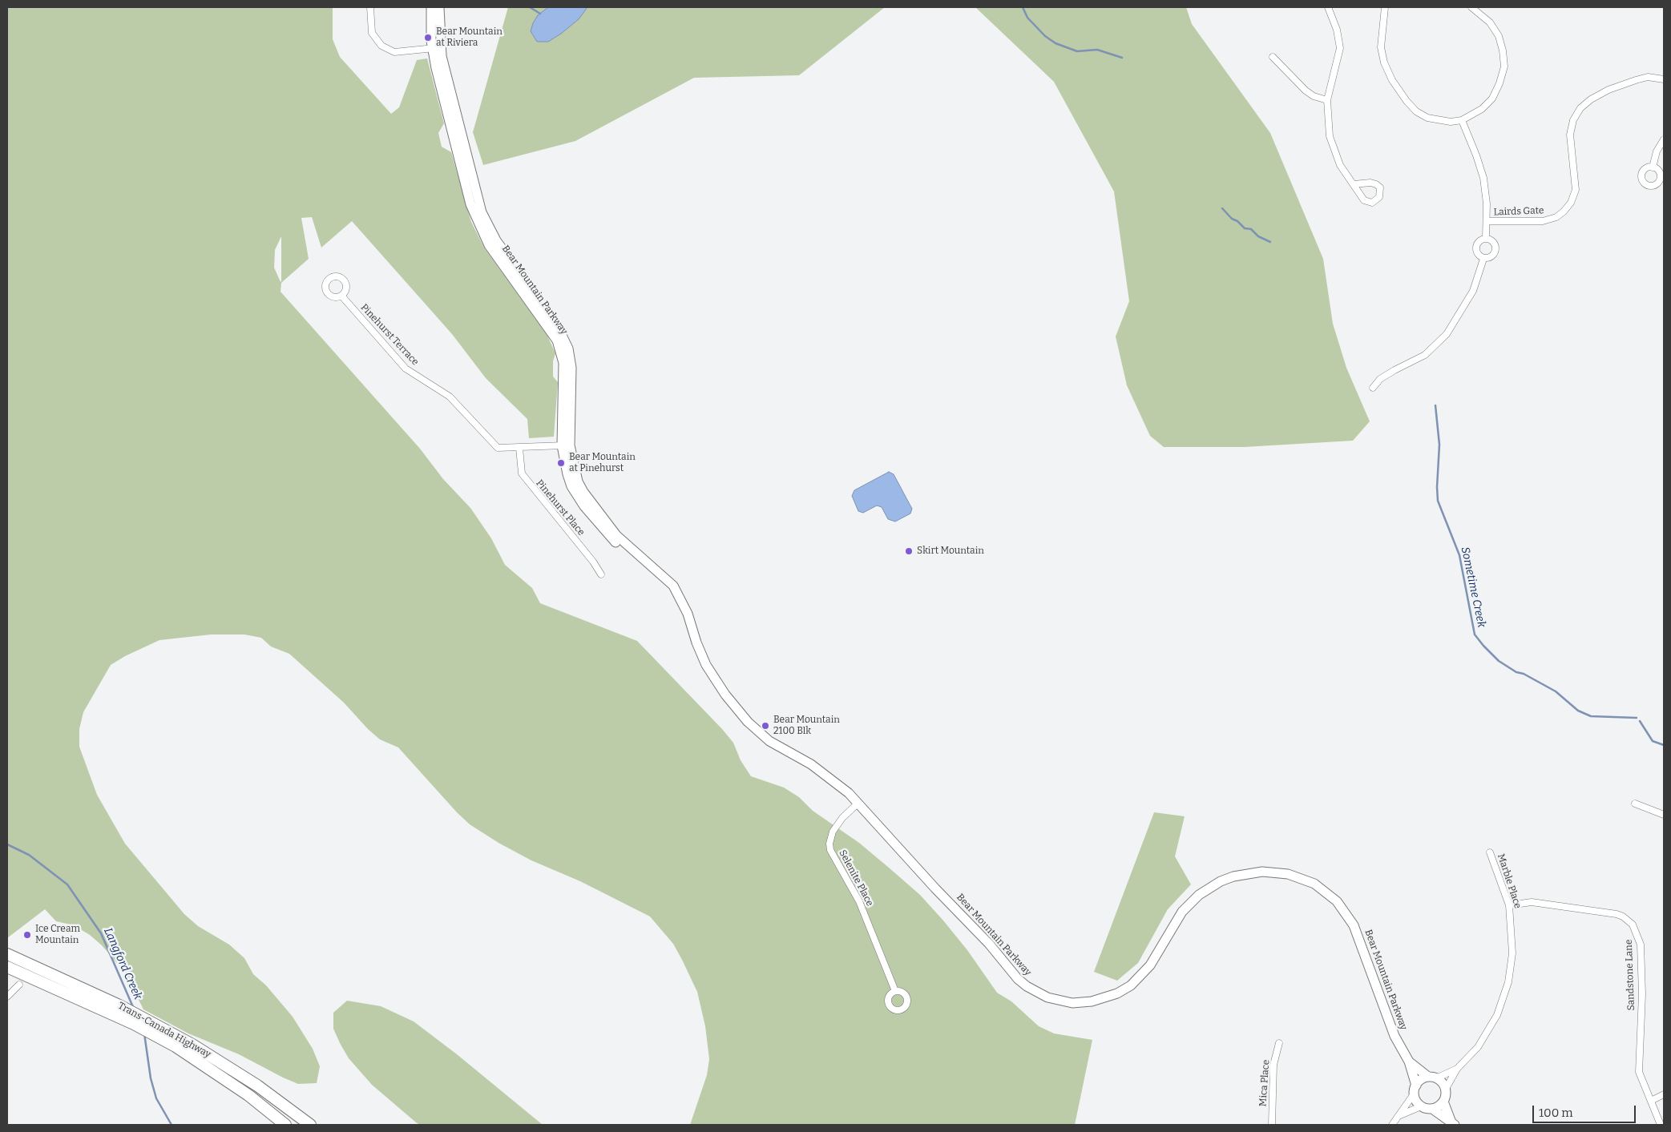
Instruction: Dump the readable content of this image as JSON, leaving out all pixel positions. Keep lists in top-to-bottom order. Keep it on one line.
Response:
{"streets":{"highway":["Trans-Canada Highway"],"street":["Lairds Gate","Bear Mountain Parkway","Pinehurst Terrace","Pinehurst Place","Selenite Place","Marble Place","Sandstone Lane","Mica Place"]},"crossings":[["Bear Mountain Parkway","Pinehurst Terrace"],["Bear Mountain Parkway","Selenite Place"],["Bear Mountain Parkway","Marble Place"],["Pinehurst Terrace","Pinehurst Place"],["Marble Place","Sandstone Lane"]],"water":["Sometime Creek","Langford Creek"],"places":["Bear Mountain at Riviera","Bear Mountain at Pinehurst","Skirt Mountain","Bear Mountain 2100 Blk","Ice Cream Mountain"],"scale_bar":"100 m"}
